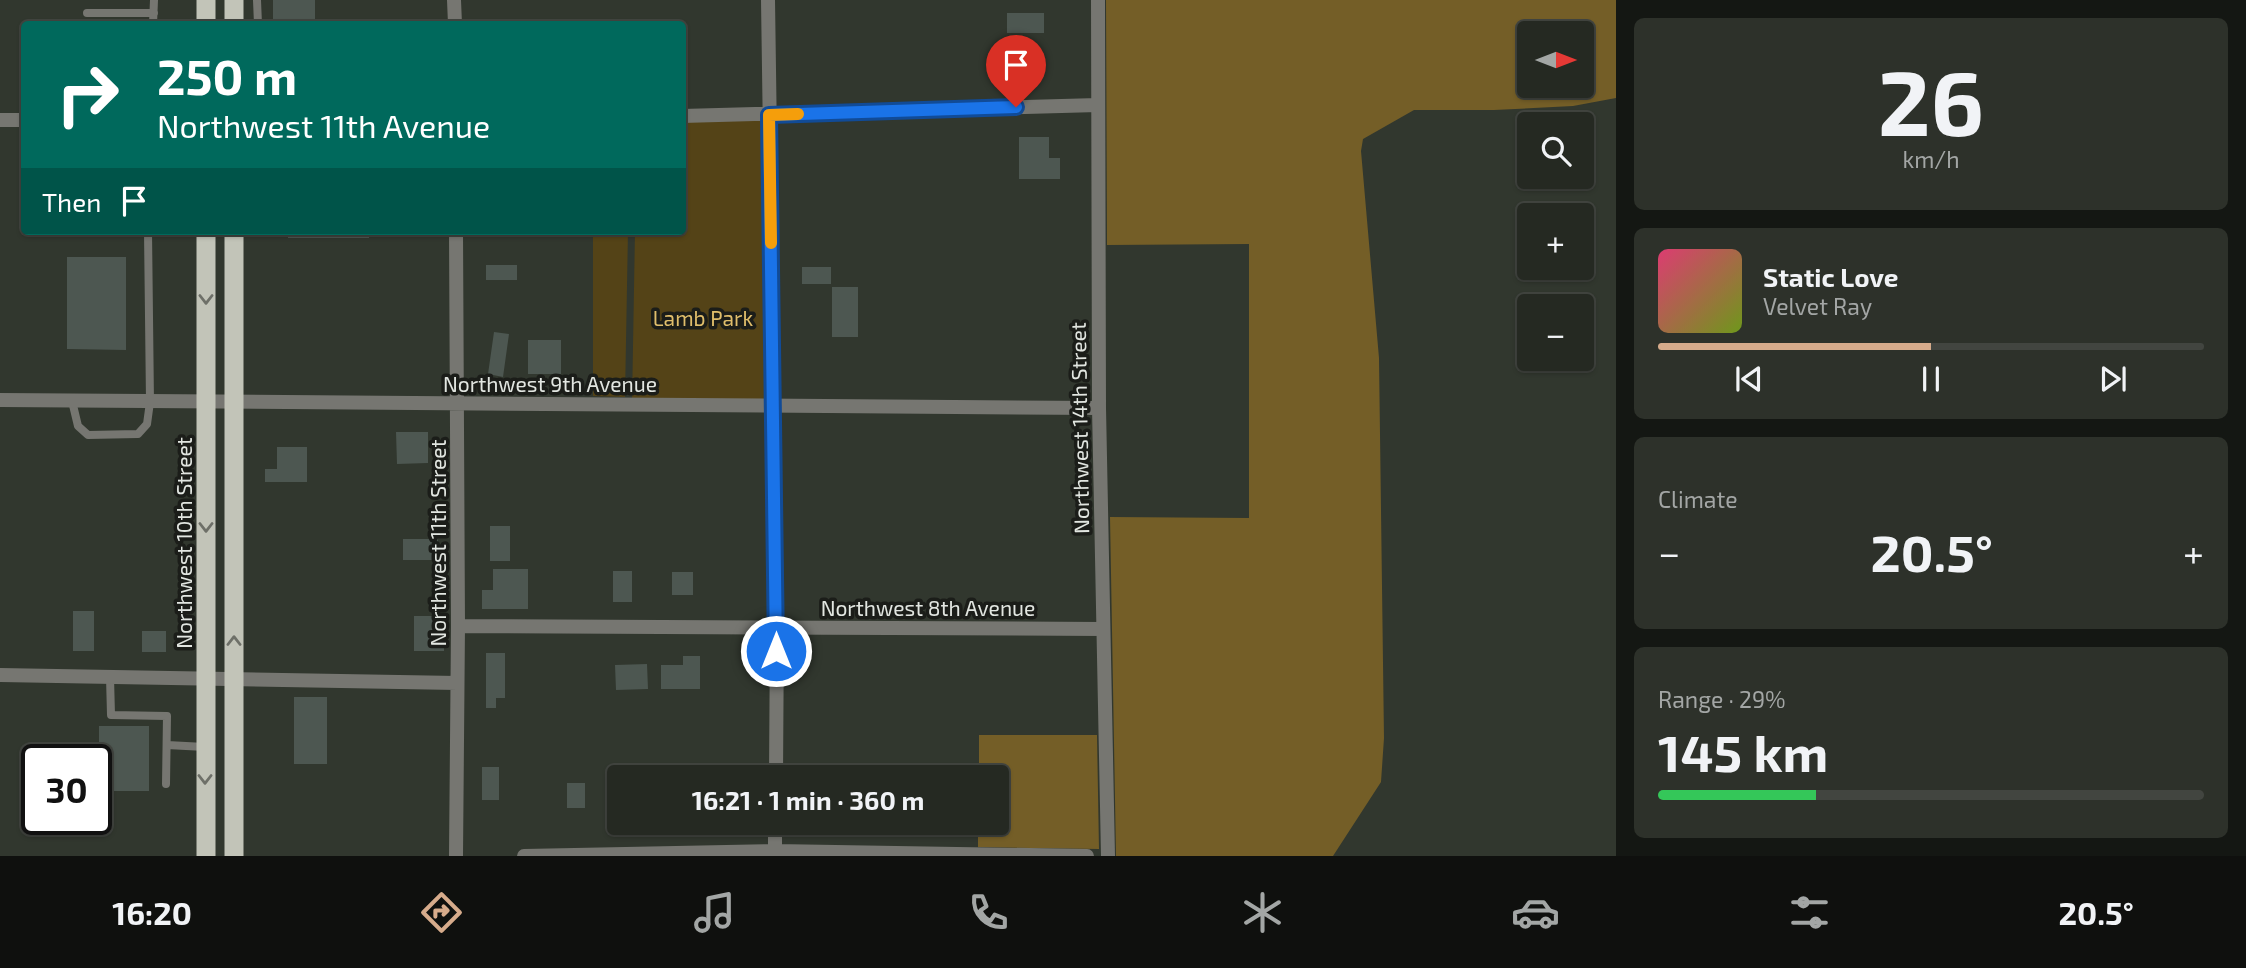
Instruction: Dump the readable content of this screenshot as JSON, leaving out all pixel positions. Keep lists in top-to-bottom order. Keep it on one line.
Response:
{"streets":{"highway":["Northwest 10th Street"],"street":["Northwest 9th Avenue","Northwest 14th Street","Northwest 11th Street","Northwest 8th Avenue"]},"crossings":[["Northwest 9th Avenue","Northwest 14th Street"],["Northwest 9th Avenue","Northwest 10th Street"],["Northwest 9th Avenue","Northwest 11th Street"],["Northwest 14th Street","Northwest 8th Avenue"],["Northwest 11th Street","Northwest 8th Avenue"]],"parks":["Lamb Park"],"north":"right","page":{"tile":[["26","km/h"],"Climate",["Range · 29%","145 km"]],"map_buttons":["+","−"],"turn":["250 m","Northwest 11th Avenue"],"then":"Then","song":["Static Love","Velvet Ray"],"heat":["−","20.5°","+"],"limit":"30","trip":"16:21 · 1 min · 360 m","tabs":["16:20","20.5°"]}}
